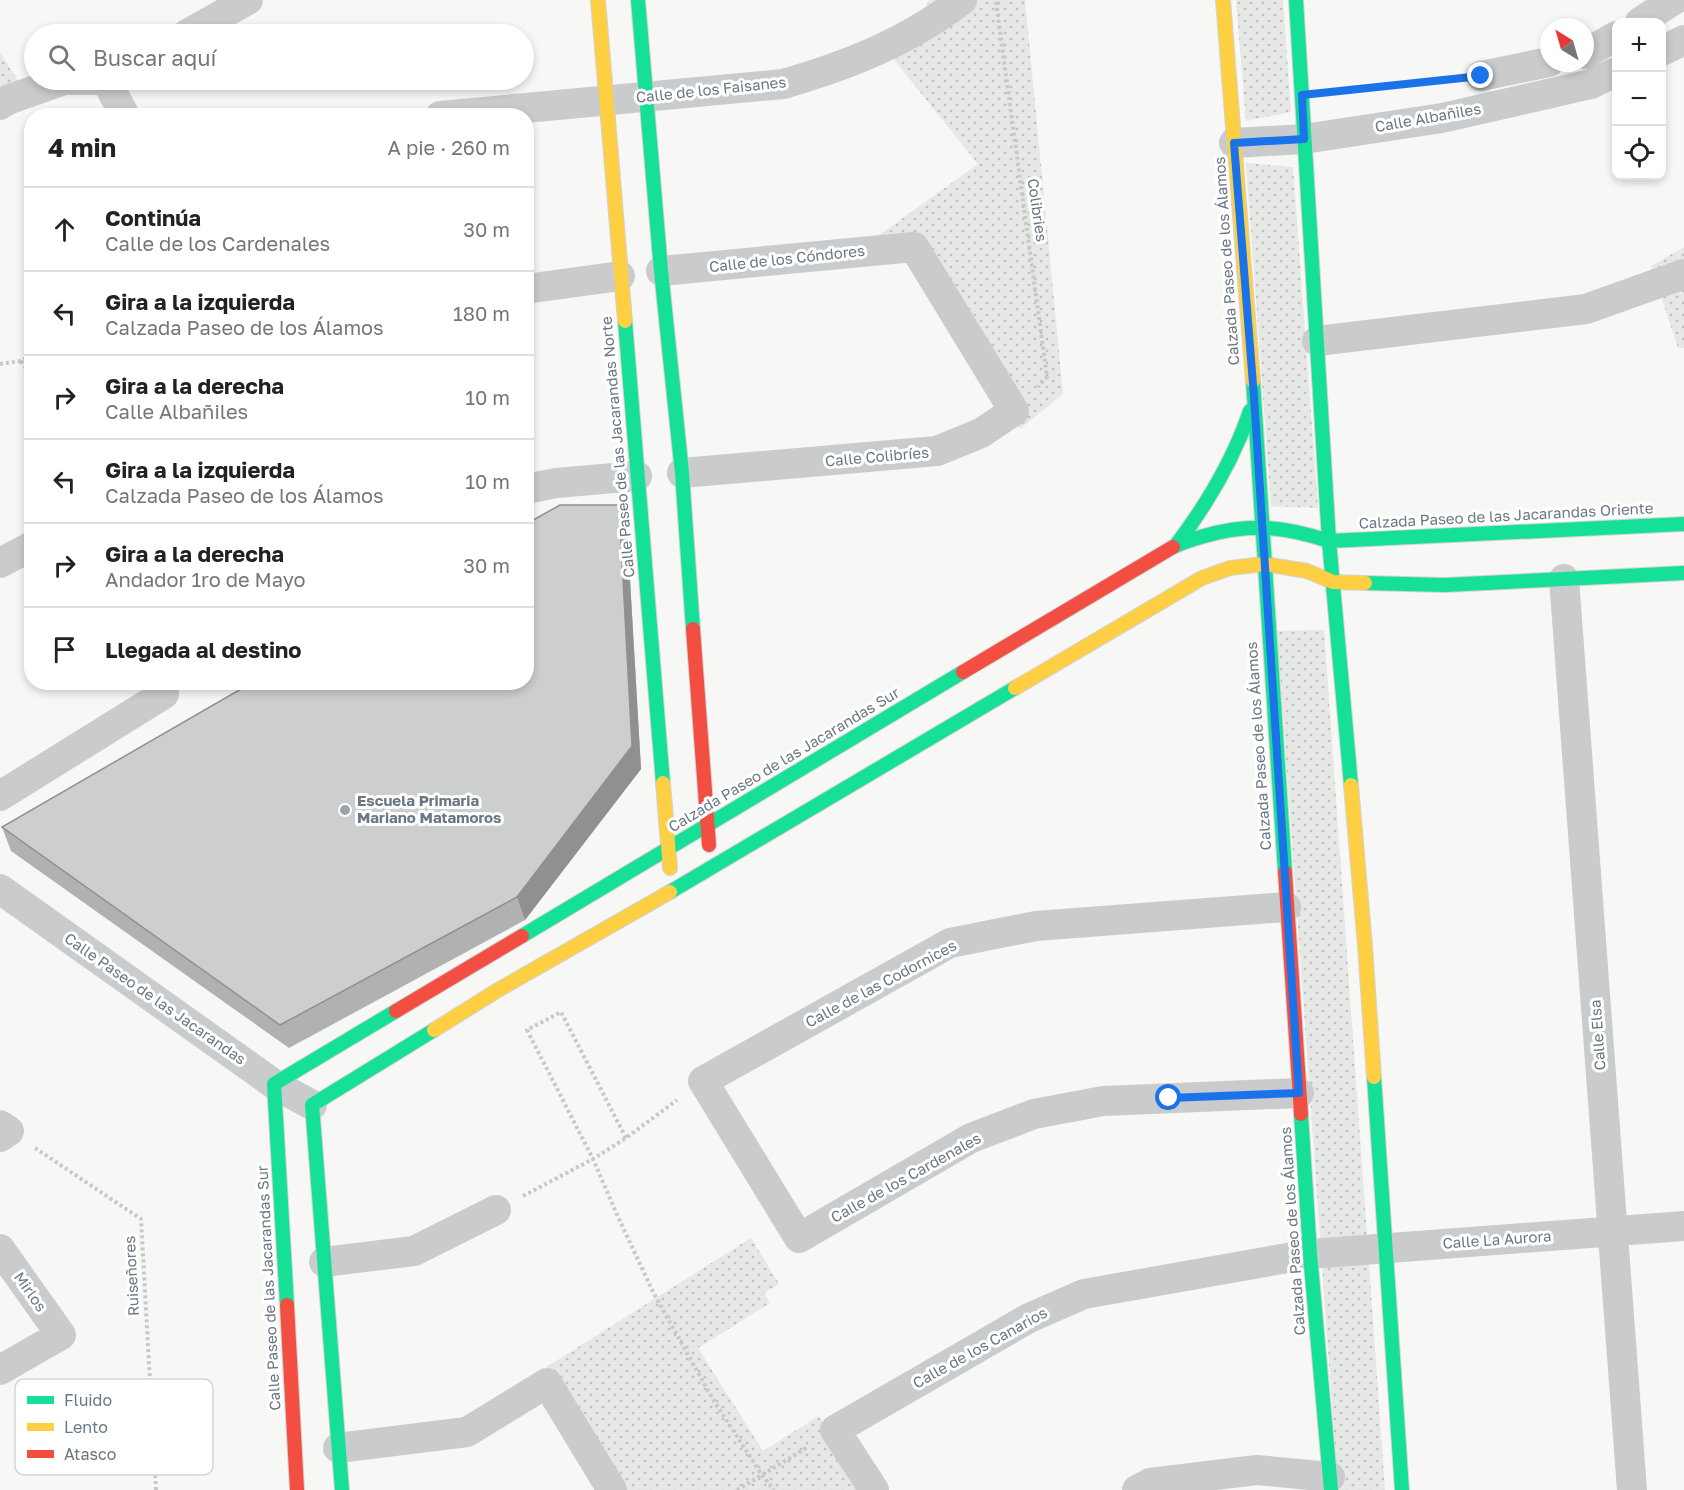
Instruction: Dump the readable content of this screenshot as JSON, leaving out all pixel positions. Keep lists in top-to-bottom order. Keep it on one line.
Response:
{"streets":{"street":["Calle de los Faisanes","Calle Albañiles","Calle de los Cóndores","Calzada Paseo de los Álamos","Calle Paseo de las Jacarandas Norte","Calle Colibríes","Calzada Paseo de las Jacarandas Oriente","Calzada Paseo de las Jacarandas Sur","Calle de las Codornices","Calle Paseo de las Jacarandas","Calle Elsa","Calle de los Cardenales","Calle La Aurora","Calle Paseo de las Jacarandas Sur","Mirlos","Calle de los Canarios"],"path":["Colibries","Ruiseñores"]},"crossings":[["Calle de los Faisanes","Calle Paseo de las Jacarandas Norte"],["Calle Albañiles","Calzada Paseo de los Álamos"],["Colibries","Calle de los Cóndores"],["Colibries","Calle Colibríes"],["Calle de los Cóndores","Calle Colibríes"],["Calzada Paseo de los Álamos","Calzada Paseo de las Jacarandas Sur"],["Calzada Paseo de los Álamos","Calle de las Codornices"],["Calzada Paseo de los Álamos","Calle de los Cardenales"],["Calzada Paseo de los Álamos","Calle La Aurora"],["Calzada Paseo de los Álamos","Calle de los Canarios"],["Calle Paseo de las Jacarandas Norte","Calzada Paseo de las Jacarandas Sur"],["Calzada Paseo de las Jacarandas Oriente","Calzada Paseo de las Jacarandas Sur"],["Calzada Paseo de las Jacarandas Sur","Calle Paseo de las Jacarandas"],["Calzada Paseo de las Jacarandas Sur","Calle Paseo de las Jacarandas Sur"],["Calle de las Codornices","Calle de los Cardenales"],["Calle Paseo de las Jacarandas","Calle Paseo de las Jacarandas Sur"],["Calle Elsa","Calle La Aurora"],["Calle La Aurora","Calle de los Canarios"]],"places":["Escuela Primaria Mariano Matamoros"],"legend":["Fluido","Lento","Atasco"],"north":"top left","page":{"map_buttons":["+","−"],"search":"Buscar aquí","heading":["4 min","A pie · 260 m"],"list":[["Continúa","Calle de los Cardenales","30 m"],["Gira a la izquierda","Calzada Paseo de los Álamos","180 m"],["Gira a la derecha","Calle Albañiles","10 m"],["Gira a la izquierda","Calzada Paseo de los Álamos","10 m"],["Gira a la derecha","Andador 1ro de Mayo","30 m"],"Llegada al destino"]}}
